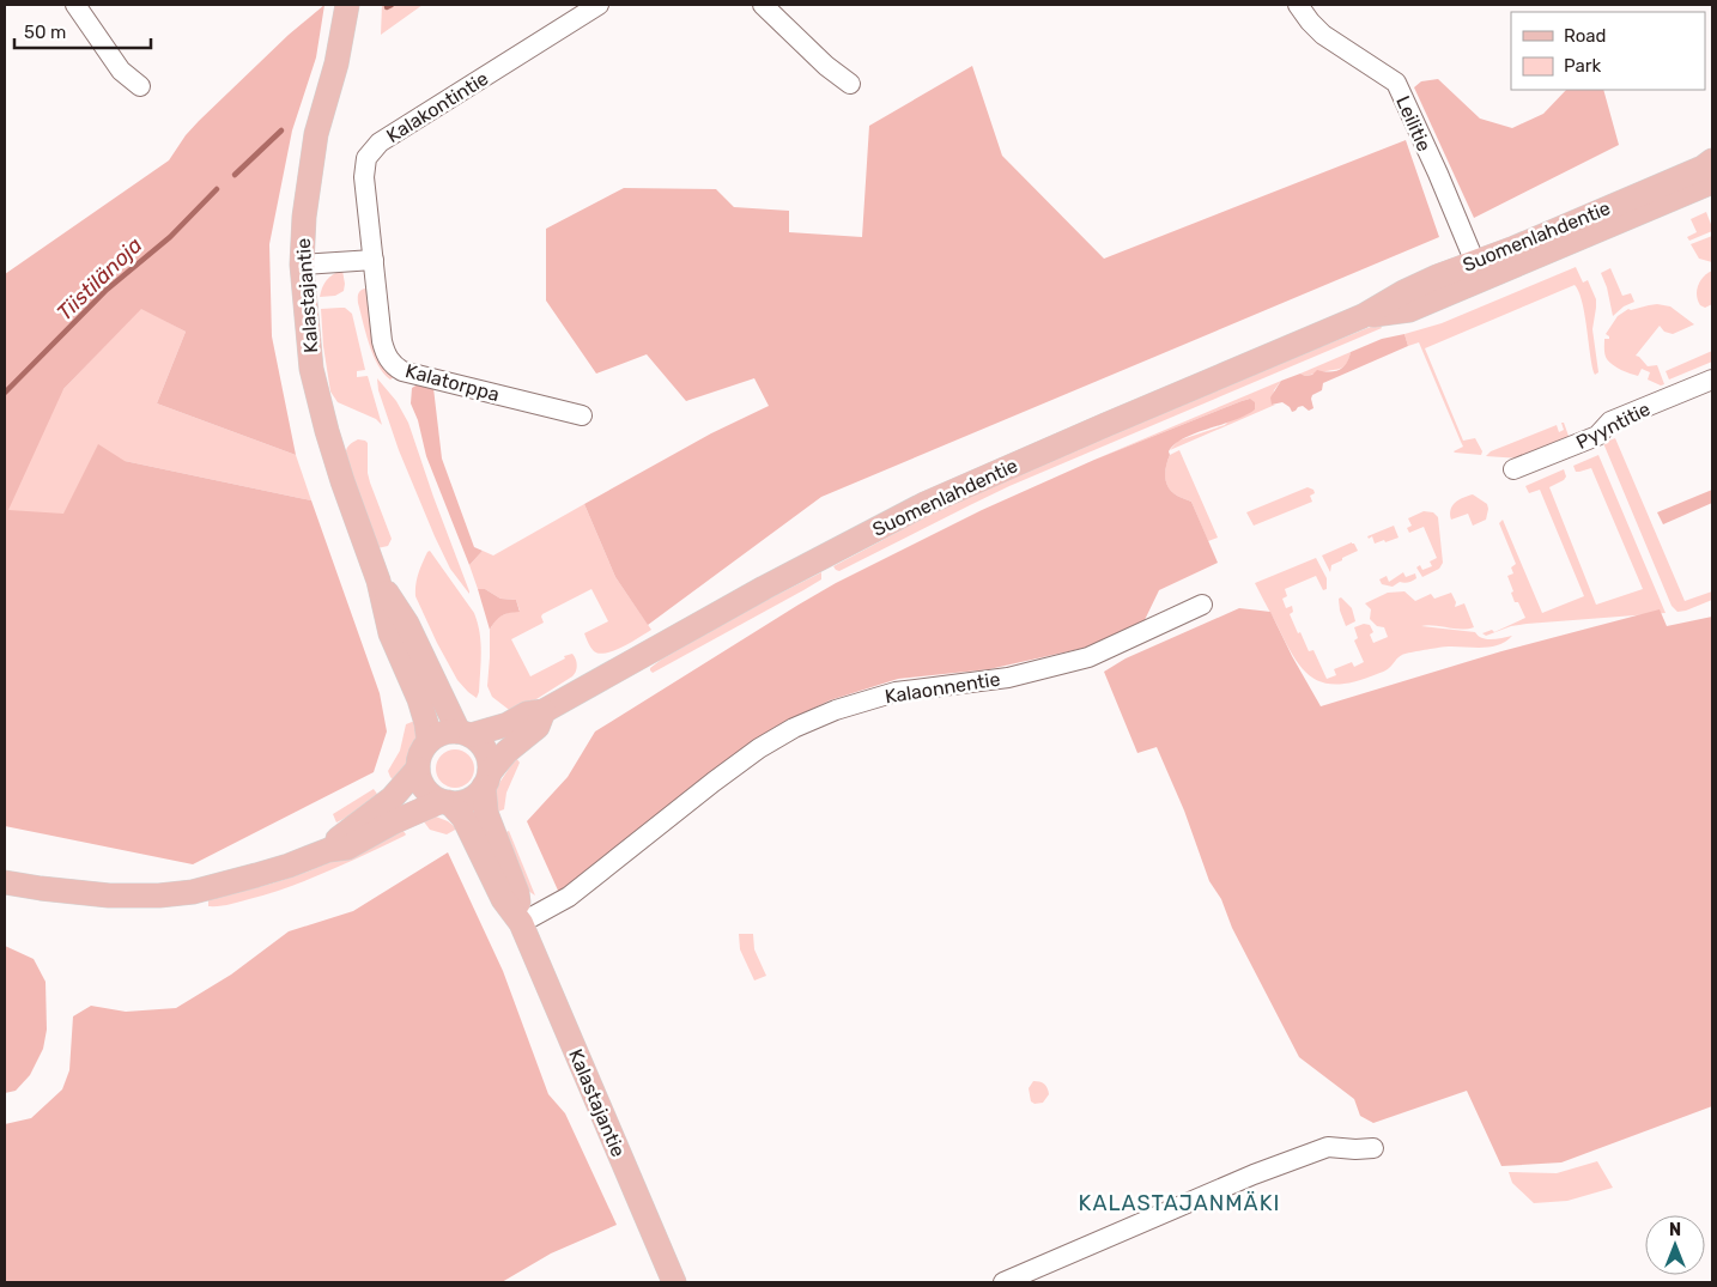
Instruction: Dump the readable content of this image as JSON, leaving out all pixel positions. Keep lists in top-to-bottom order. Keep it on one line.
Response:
{"streets":{"main road":["Suomenlahdentie","Kalastajantie"],"street":["Kalakontintie","Leilitie","Kalatorppa","Pyyntitie","Kalaonnentie"]},"crossings":[["Kalakontintie","Kalatorppa"],["Leilitie","Suomenlahdentie"],["Suomenlahdentie","Kalastajantie"],["Kalastajantie","Kalaonnentie"]],"districts":["KALASTAJANMÄKI"],"water":["Tiistilänoja"],"legend":["Road","Park"],"scale_bar":"50 m","north":"top"}
